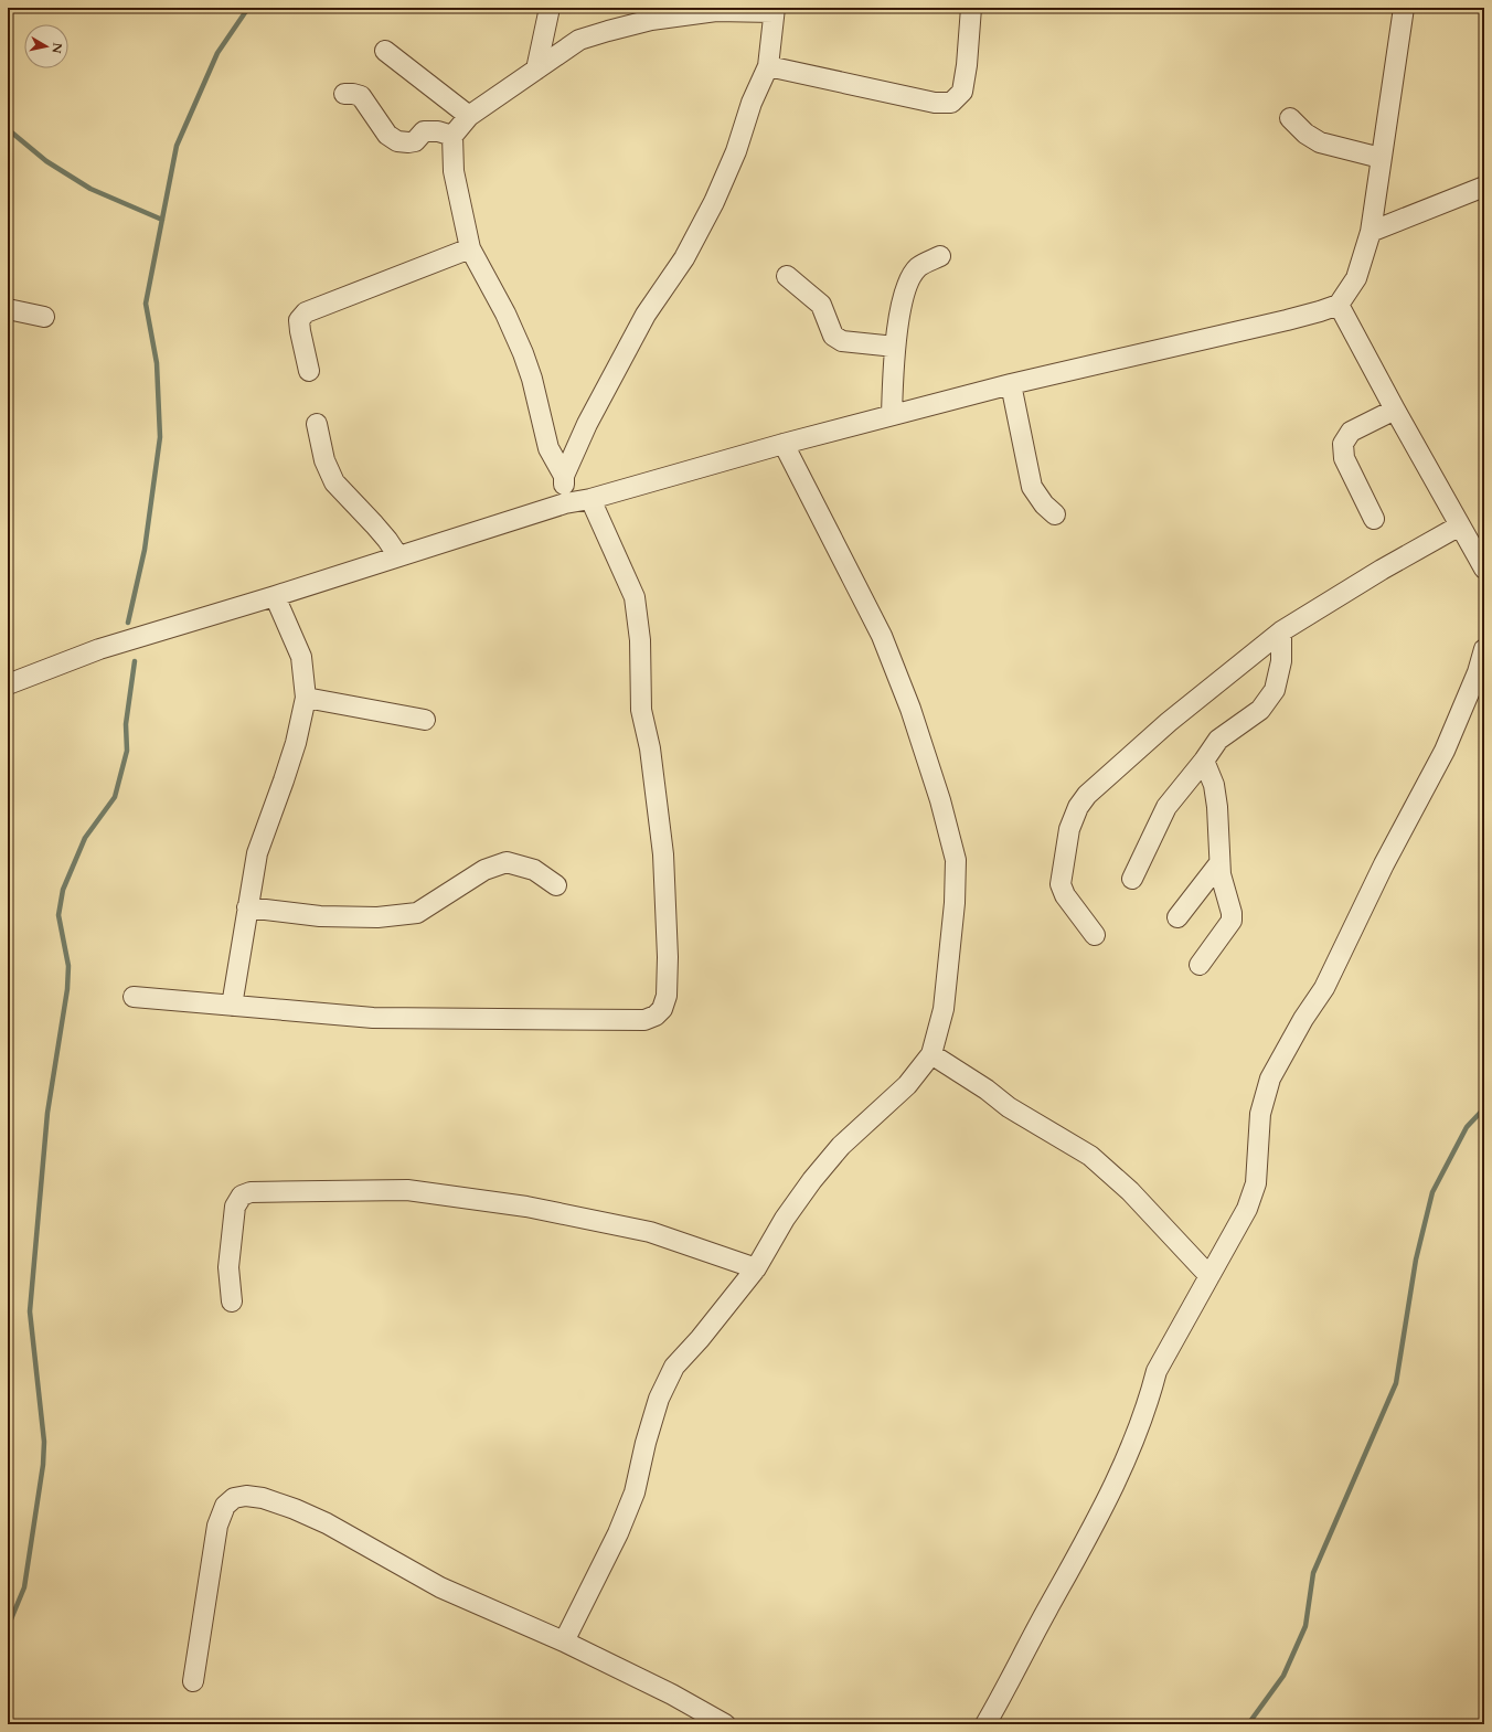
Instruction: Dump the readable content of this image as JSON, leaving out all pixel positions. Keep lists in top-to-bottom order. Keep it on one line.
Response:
{"north":"right"}
